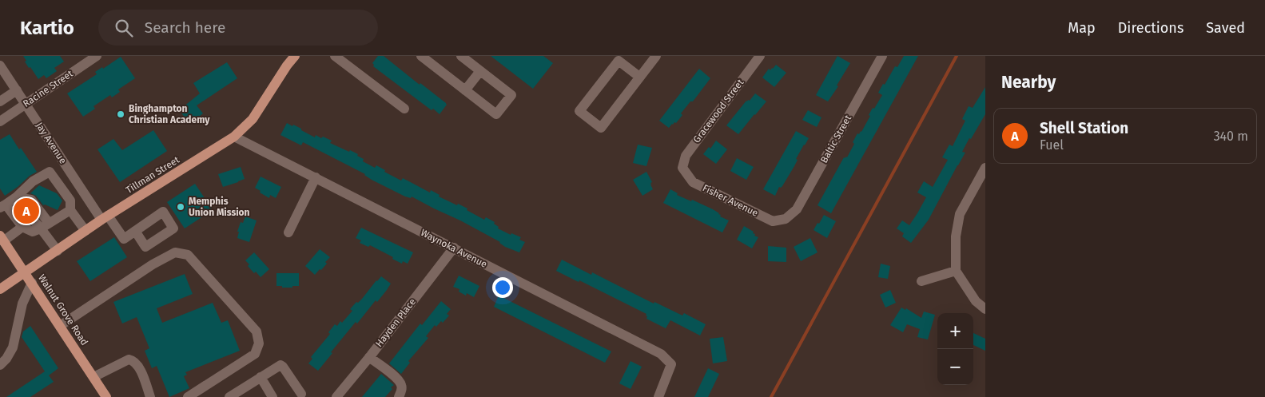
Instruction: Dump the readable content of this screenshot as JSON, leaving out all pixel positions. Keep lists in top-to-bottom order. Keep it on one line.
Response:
{"streets":{"main road":["Tillman Street","Walnut Grove Road"],"street":["Racine Street","Gracewood Street","Baltic Street","Jay Avenue","Fisher Avenue","Waynoka Avenue","Hayden Place"]},"crossings":[["Racine Street","Jay Avenue"],["Gracewood Street","Fisher Avenue"],["Baltic Street","Fisher Avenue"],["Jay Avenue","Tillman Street"],["Tillman Street","Waynoka Avenue"],["Tillman Street","Walnut Grove Road"],["Waynoka Avenue","Hayden Place"]],"places":["Binghampton Christian Academy","Memphis Union Mission"],"page":{"header":"Kartio","search":"Search here","nav":["Map","Directions","Saved"],"heading":"Nearby","list":[{"mark":"A","name":"Shell Station","note":"Fuel","value":"340 m"}],"pins":"A","map_buttons":["+","−"]}}
